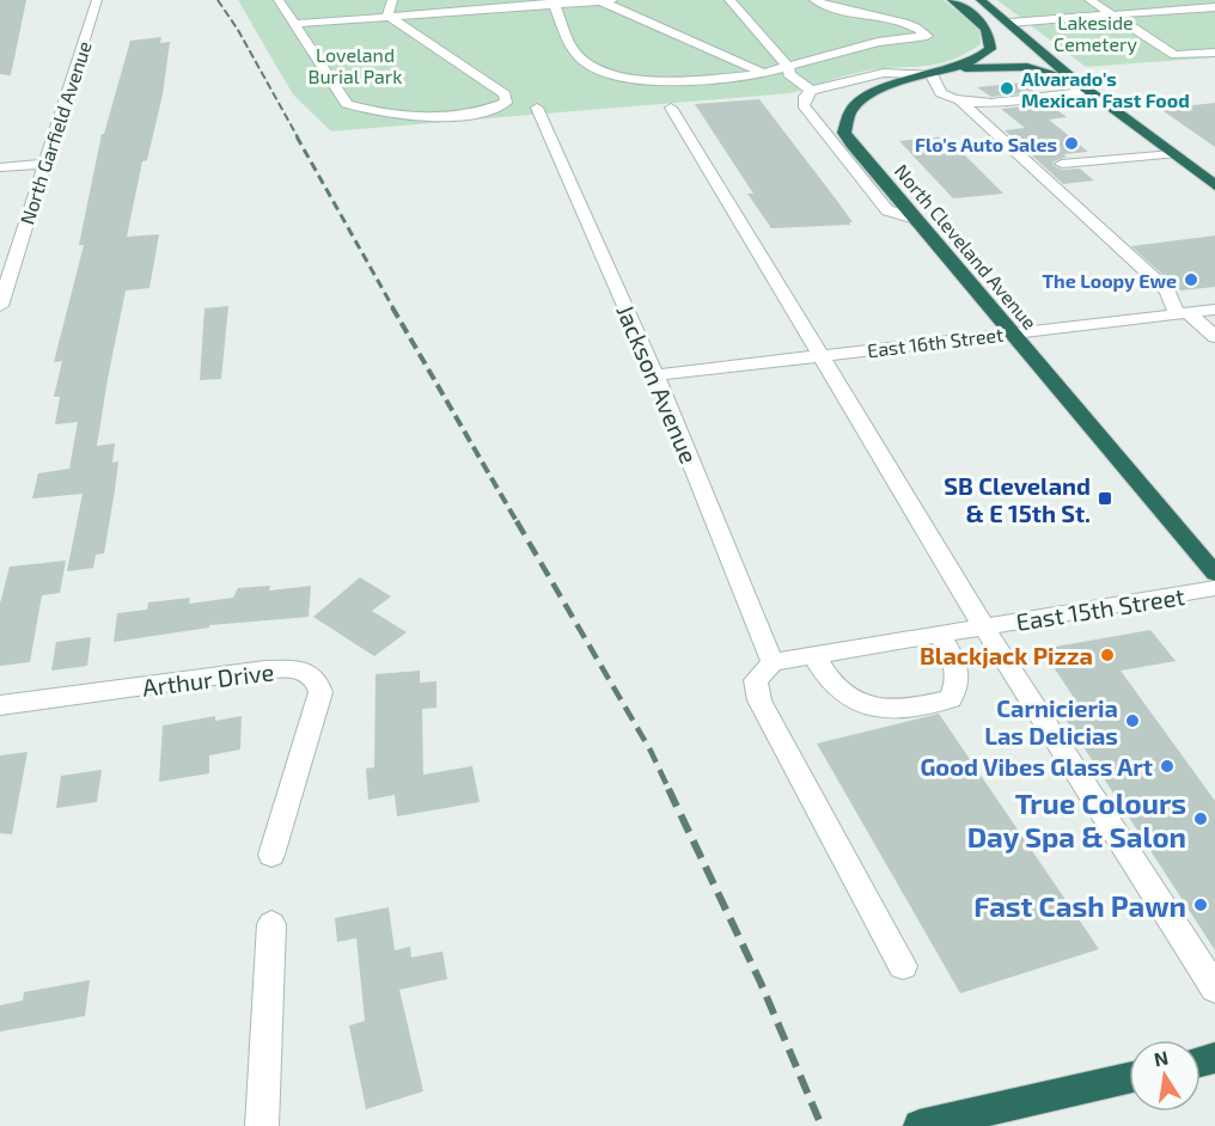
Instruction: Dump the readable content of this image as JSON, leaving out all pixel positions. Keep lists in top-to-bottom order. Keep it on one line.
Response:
{"streets":{"highway":["North Cleveland Avenue"],"street":["North Garfield Avenue","East 16th Street","Jackson Avenue","East 15th Street","Arthur Drive"]},"crossings":[["North Cleveland Avenue","East 16th Street"],["East 16th Street","Jackson Avenue"],["Jackson Avenue","East 15th Street"]],"parks":["Lakeside Cemetery","Loveland Burial Park"],"places":{"other":["Alvarado's Mexican Fast Food","Flo's Auto Sales","The Loopy Ewe","Blackjack Pizza","Carnicieria Las Delicias","Good Vibes Glass Art","True Colours Day Spa & Salon","Fast Cash Pawn"],"transit":["SB Cleveland & E 15th St."]},"north":"top"}
